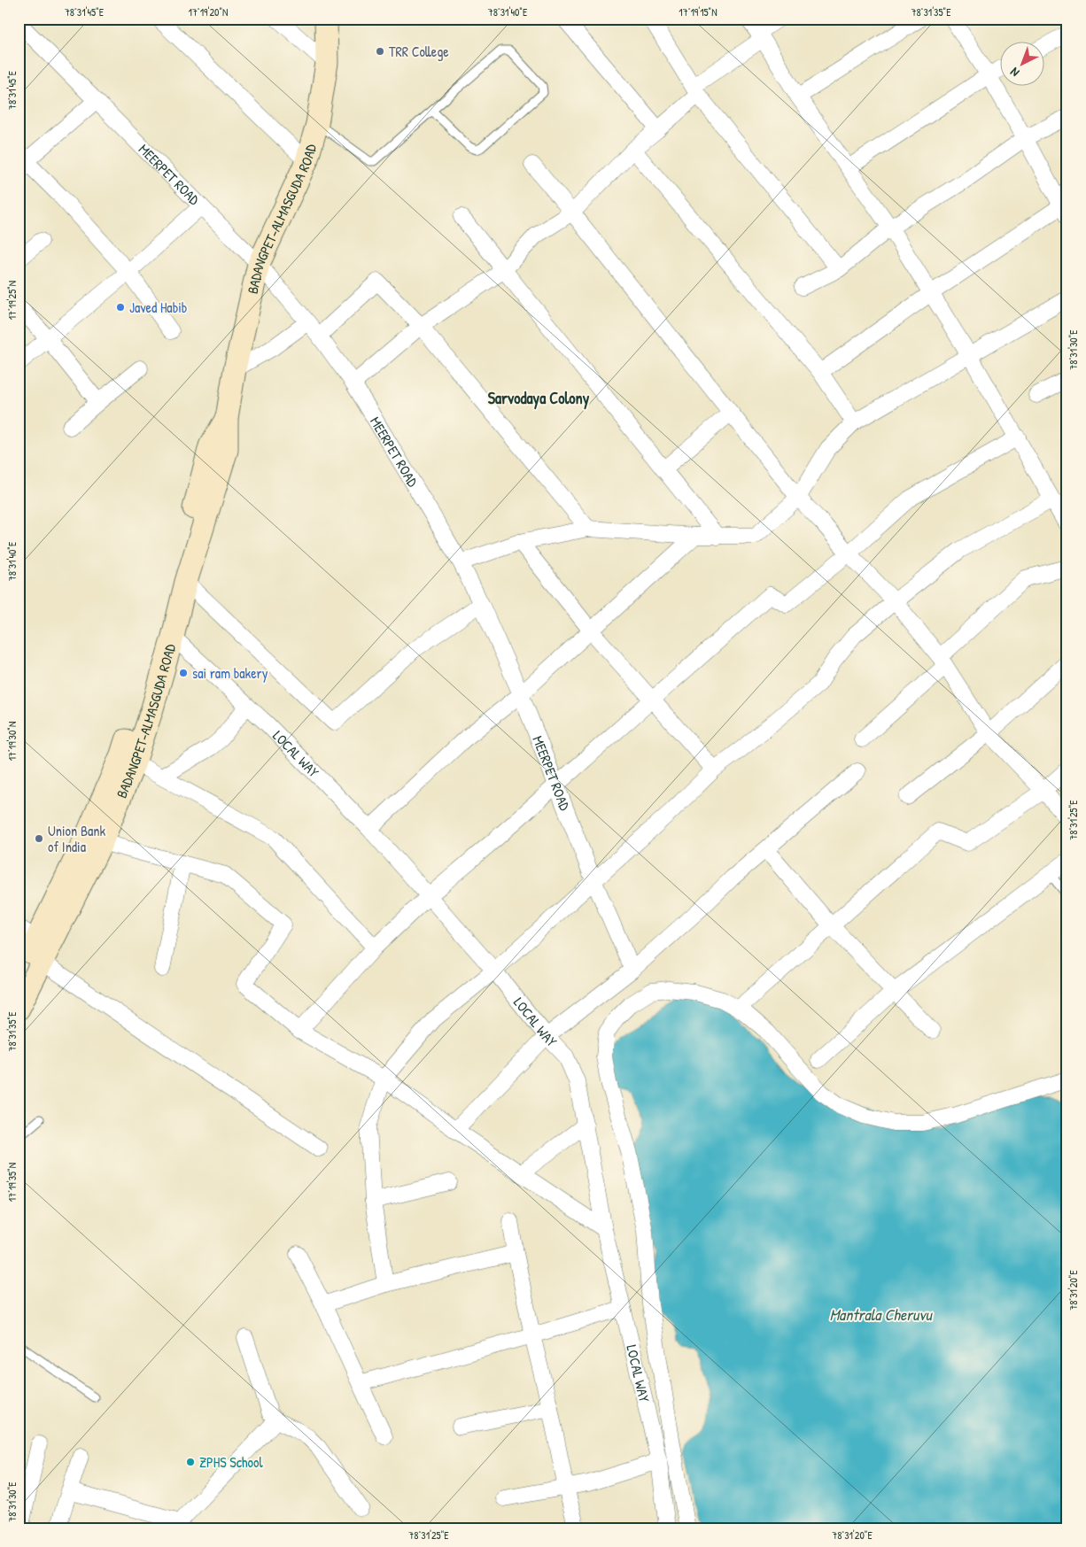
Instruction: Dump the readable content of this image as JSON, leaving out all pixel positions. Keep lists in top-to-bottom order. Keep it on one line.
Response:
{"streets":{"street":["MEERPET ROAD","BADANGPET-ALMASGUDA ROAD","LOCAL WAY"]},"crossings":[["MEERPET ROAD","BADANGPET-ALMASGUDA ROAD"],["BADANGPET-ALMASGUDA ROAD","LOCAL WAY"]],"districts":["Sarvodaya Colony"],"water":["Mantrala Cheruvu"],"places":["TRR College","Javed Habib","sai ram bakery","Union Bank of India","ZPHS School"],"north":"bottom left","coordinates":["78°31'45\"E","17°19'20\"N","78°31'40\"E","17°19'15\"N","78°31'35\"E","17°19'25\"N","78°31'30\"E","17°19'30\"N","78°31'25\"E","17°19'35\"N","78°31'20\"E"]}
